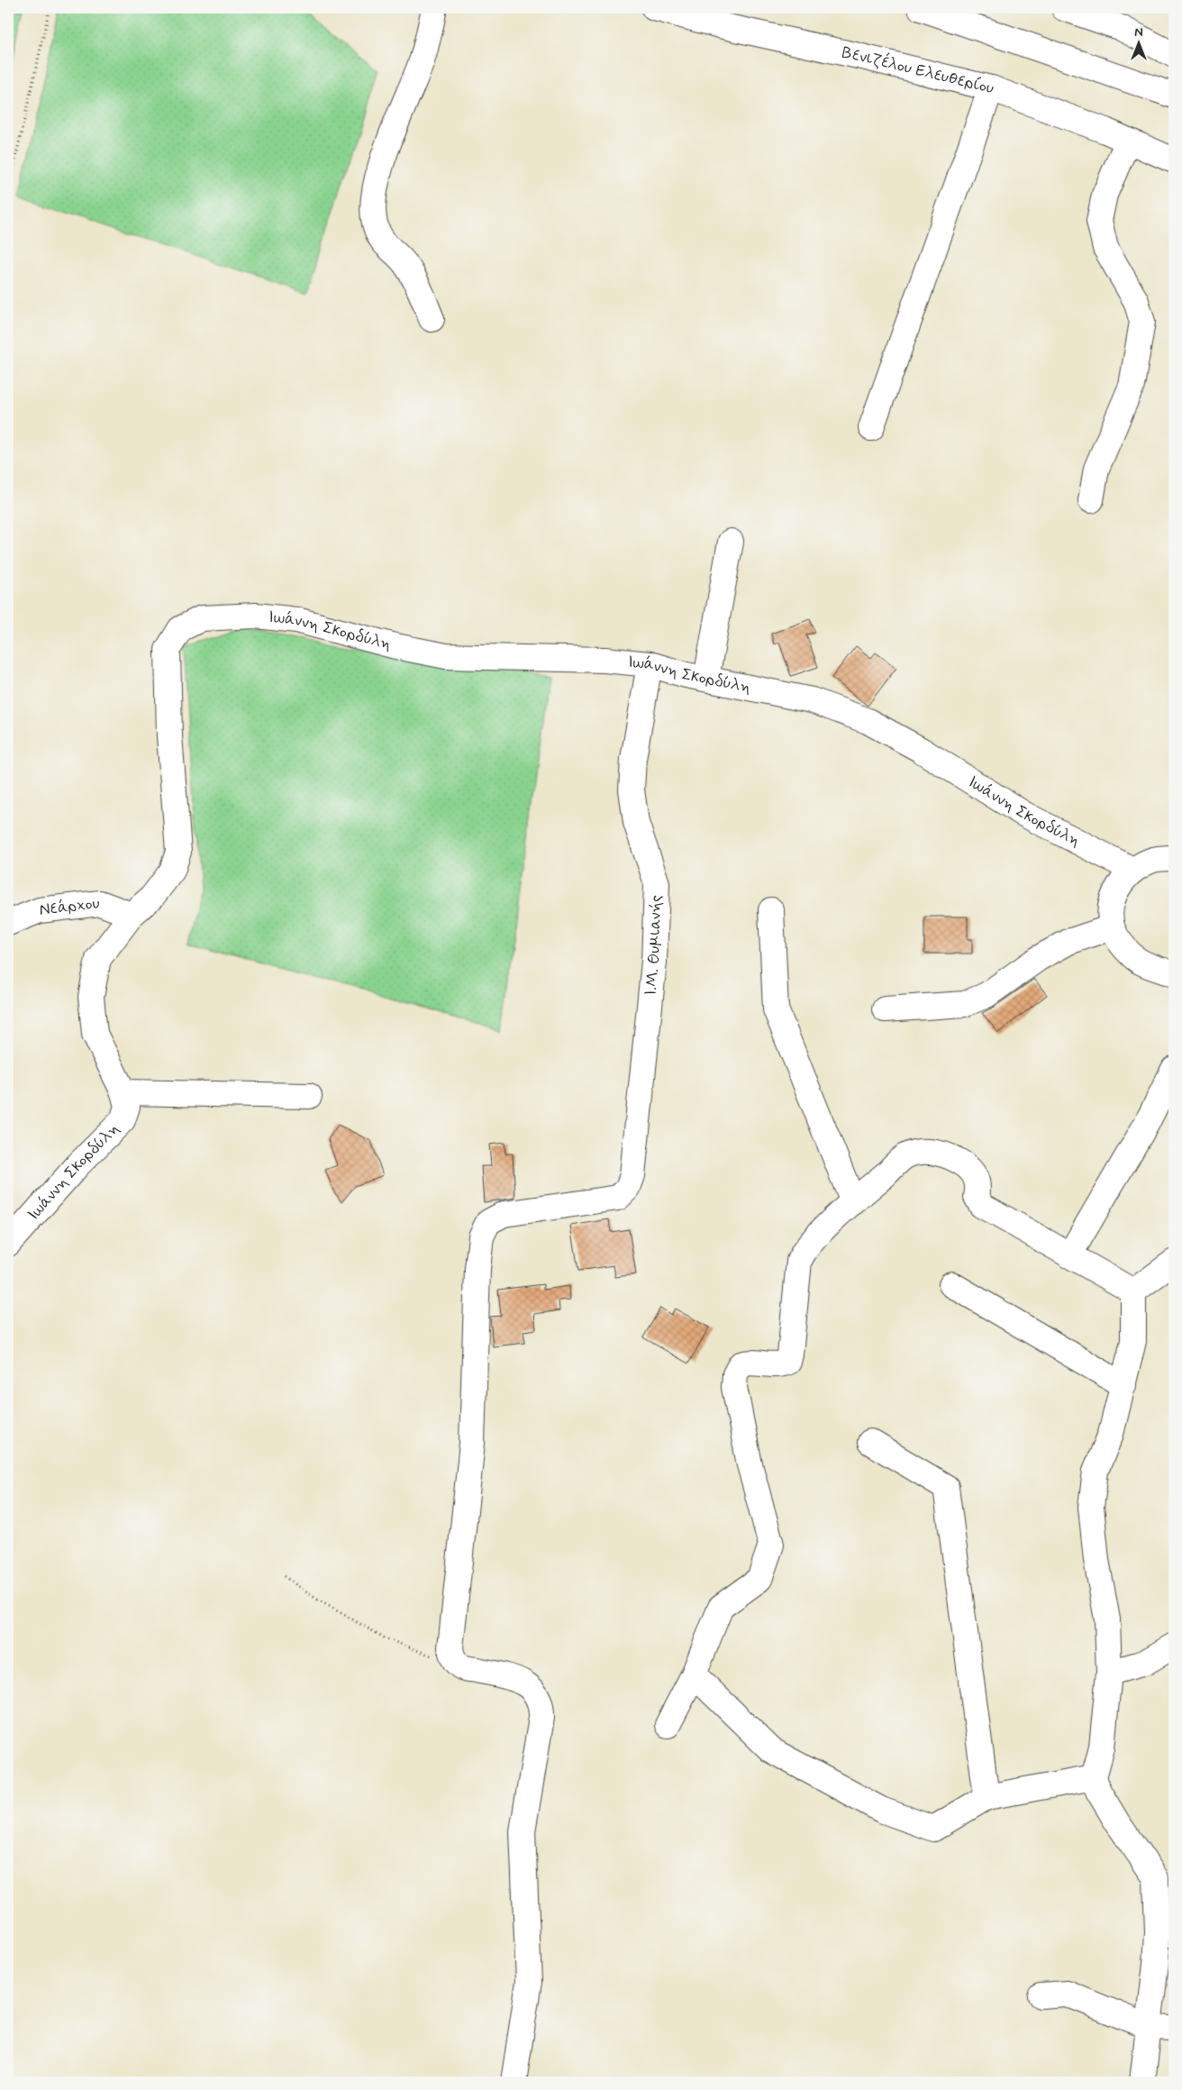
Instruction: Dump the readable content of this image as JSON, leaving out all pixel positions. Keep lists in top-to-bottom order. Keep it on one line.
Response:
{"streets":{"main road":["Βενιζέλου Ελευθερίου","Ιωάννη Σκορδύλη","Νεάρχου","Ι.Μ. Θυμιανής"]},"crossings":[["Ιωάννη Σκορδύλη","Νεάρχου"],["Ιωάννη Σκορδύλη","Ι.Μ. Θυμιανής"]],"north":"top"}
